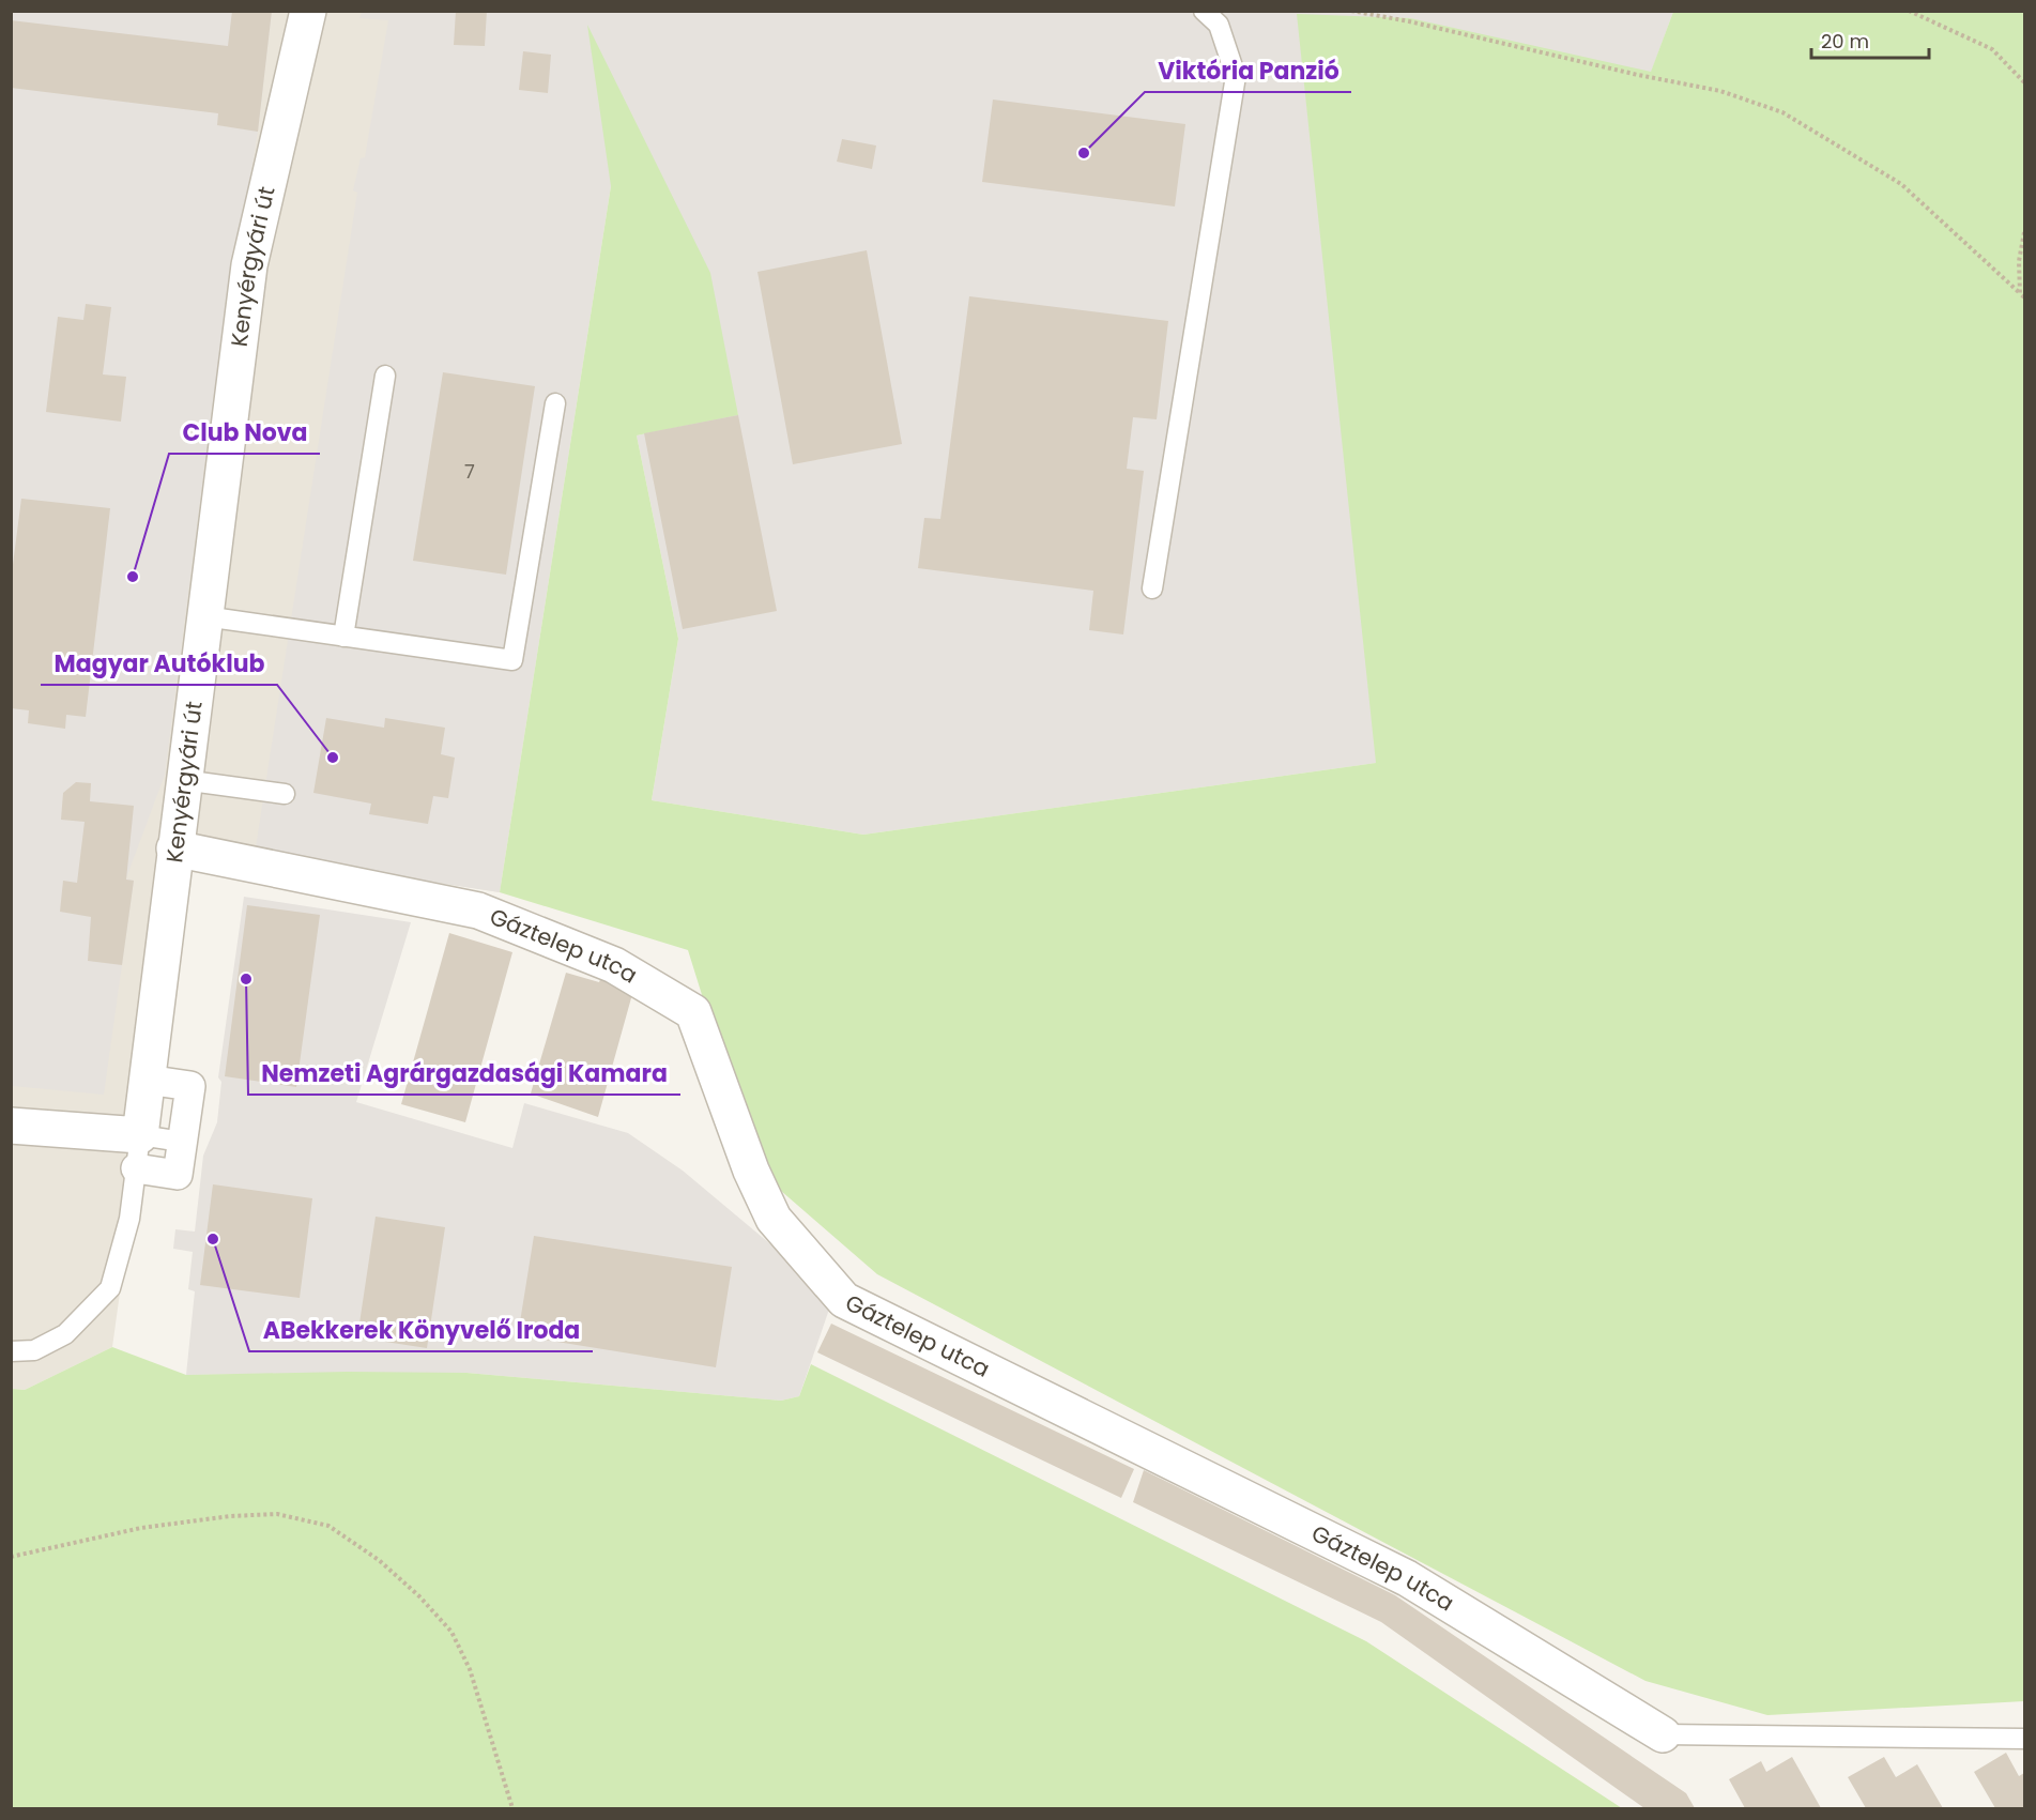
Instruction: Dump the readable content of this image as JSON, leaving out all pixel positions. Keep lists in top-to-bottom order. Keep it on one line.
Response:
{"streets":{"street":["Kenyérgyári út","Gáztelep utca"]},"crossings":[["Kenyérgyári út","Gáztelep utca"]],"places":["Viktória Panzió","Club Nova","Magyar Autóklub","Nemzeti Agrárgazdasági Kamara","ABekkerek Könyvelő Iroda"],"house_numbers":["7"],"scale_bar":"20 m"}
